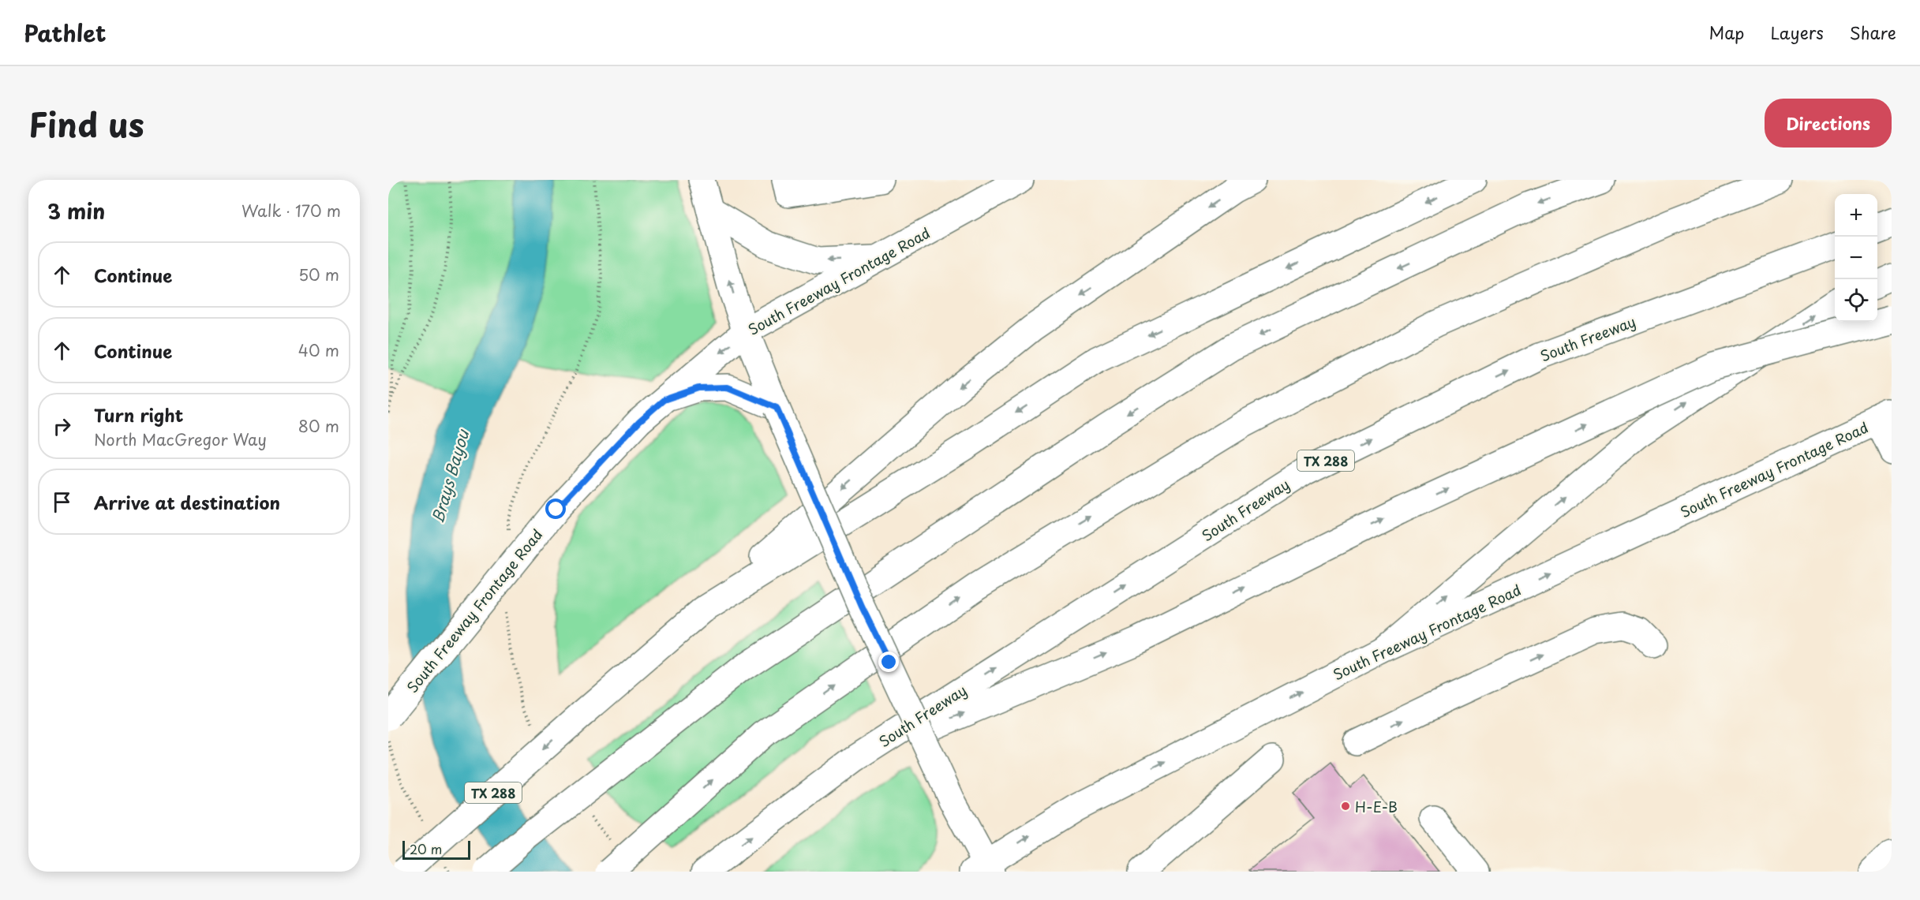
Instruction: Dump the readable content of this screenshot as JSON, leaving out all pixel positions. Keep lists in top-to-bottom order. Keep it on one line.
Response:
{"streets":{"main road":["South Freeway Frontage Road","South Freeway","TX 288"]},"water":["Brays Bayou"],"places":["H-E-B"],"scale_bar":"20 m","page":{"header":"Pathlet","nav":["Map","Layers","Share"],"title":"Find us","buttons":"Directions","heading":["3 min","Walk · 170 m"],"map_buttons":["+","−"],"list":[["Continue","50 m"],["Continue","40 m"],["Turn right","North MacGregor Way","80 m"],"Arrive at destination"],"scale":"20 m"}}
